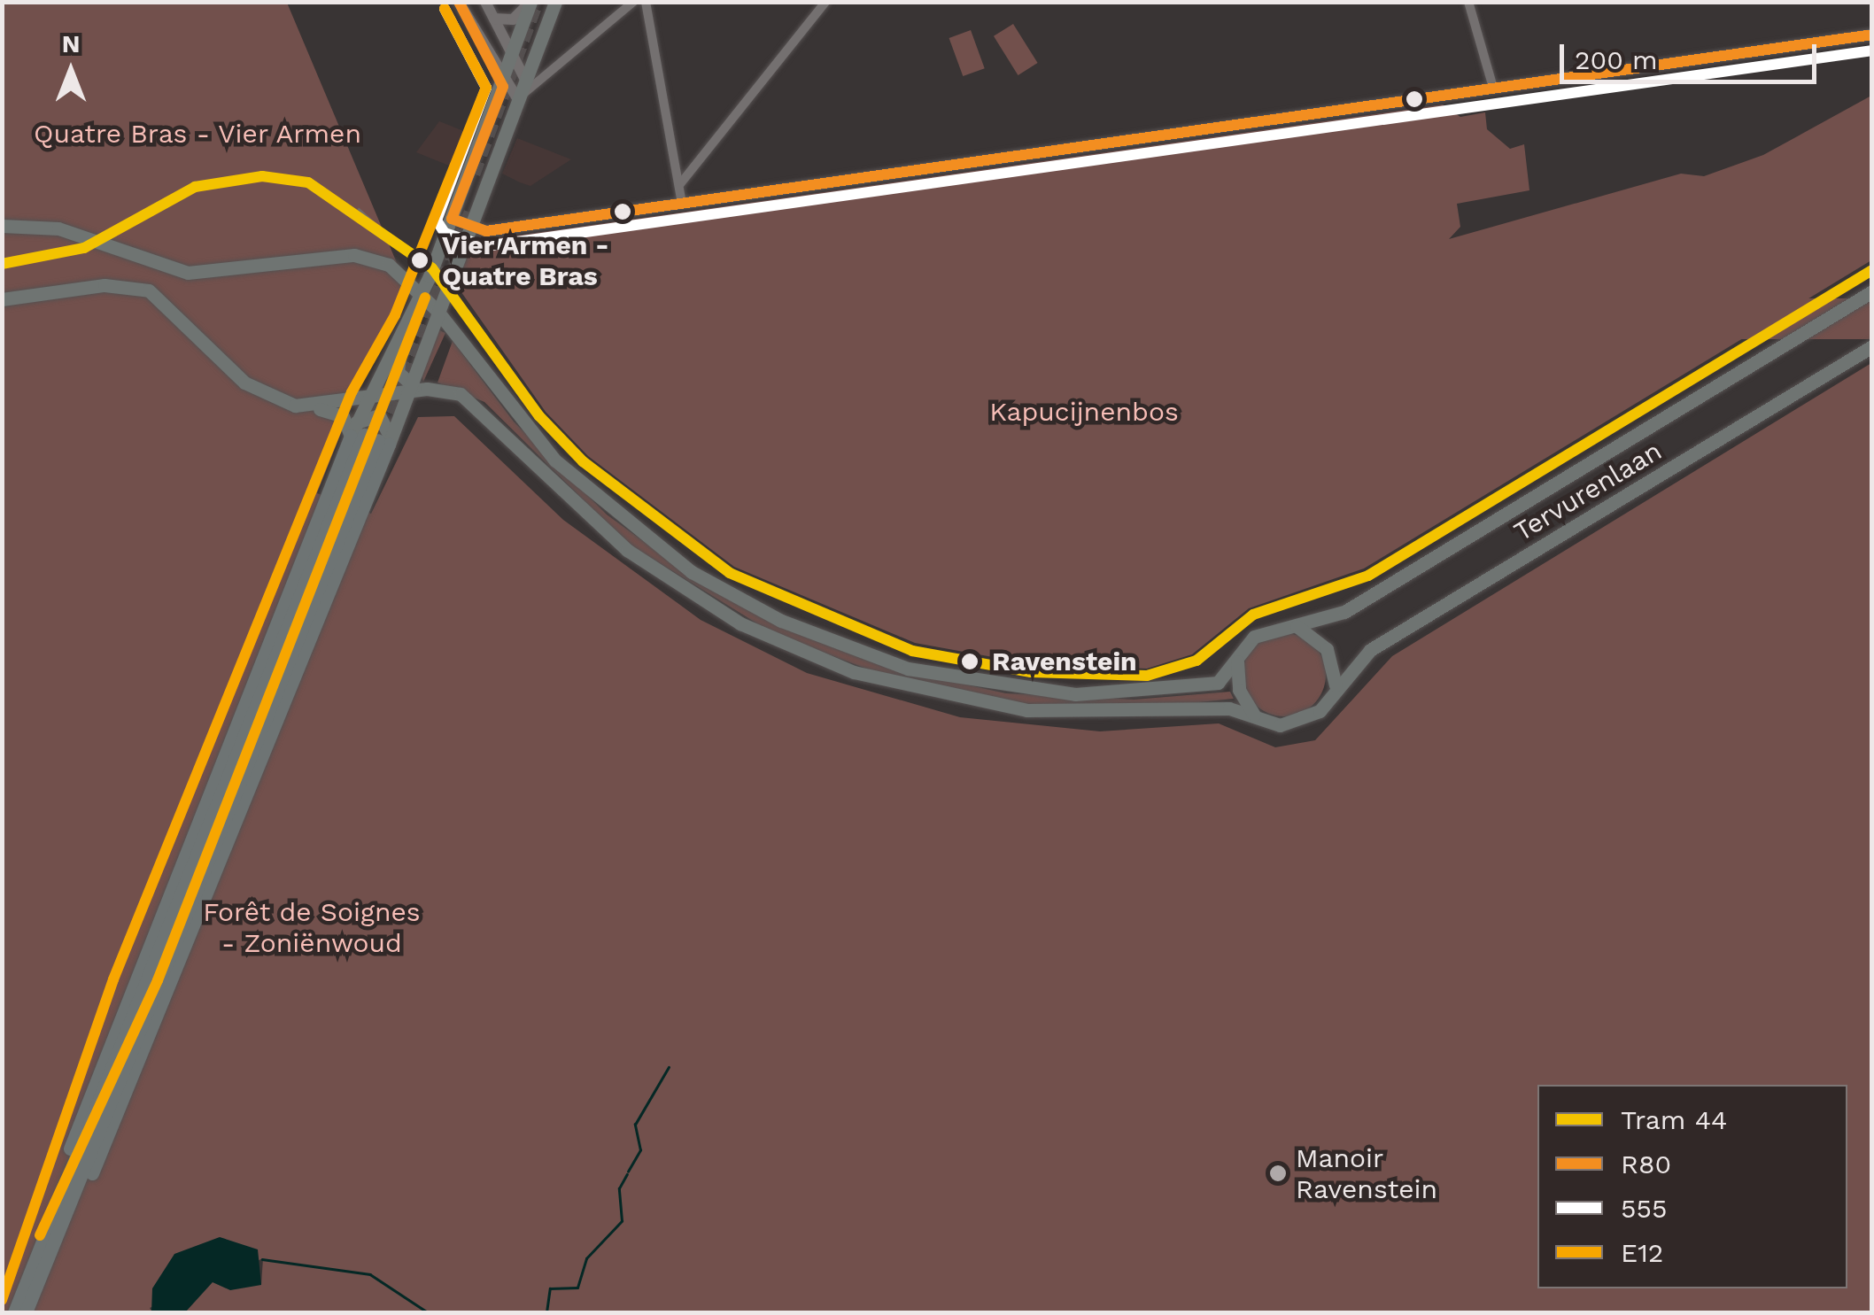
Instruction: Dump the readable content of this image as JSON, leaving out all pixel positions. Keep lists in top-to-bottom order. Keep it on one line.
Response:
{"streets":{"main road":["Tervurenlaan"]},"parks":["Quatre Bras - Vier Armen","Kapucijnenbos","Forêt de Soignes - Zoniënwoud"],"places":["Vier Armen - Quatre Bras","Ravenstein","Manoir Ravenstein"],"lines":["transit line R80","transit line 555","transit line E12","tram line 44"],"legend":["Tram 44","R80","555","E12"],"scale_bar":"200 m","north":"top"}
